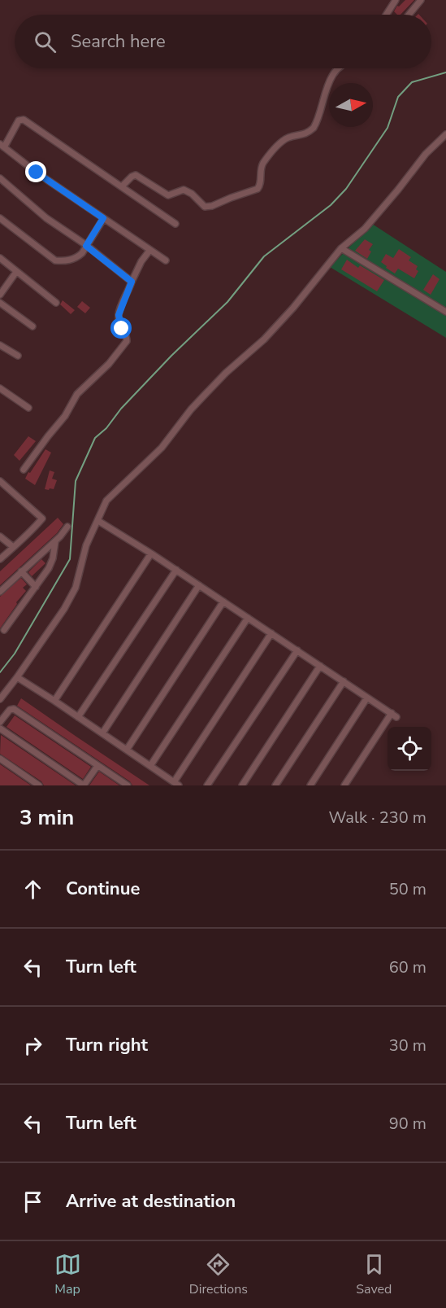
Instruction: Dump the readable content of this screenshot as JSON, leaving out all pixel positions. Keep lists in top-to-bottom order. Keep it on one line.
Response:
{"north":"right","page":{"search":"Search here","heading":["3 min","Walk · 230 m"],"list":[["Continue","50 m"],["Turn left","60 m"],["Turn right","30 m"],["Turn left","90 m"],"Arrive at destination"],"nav":["Map","Directions","Saved"]}}
